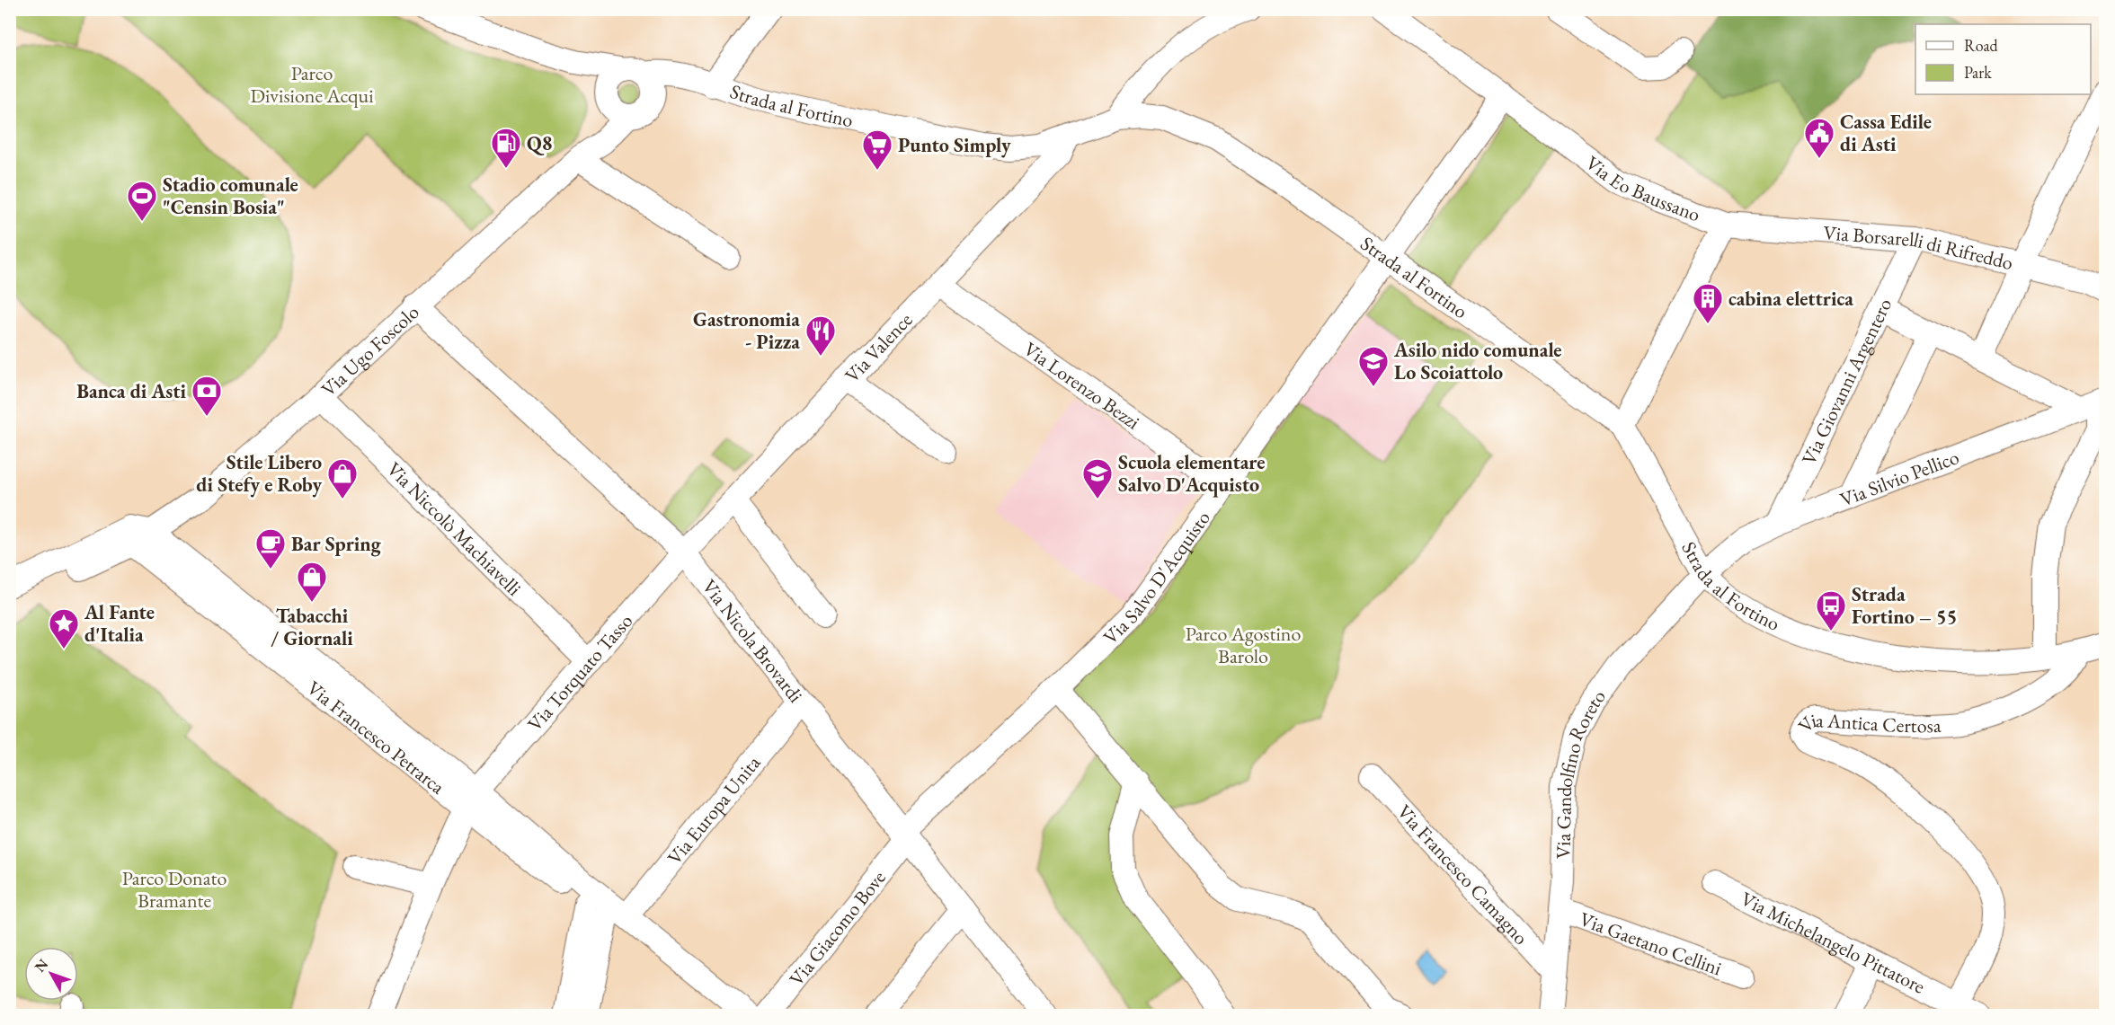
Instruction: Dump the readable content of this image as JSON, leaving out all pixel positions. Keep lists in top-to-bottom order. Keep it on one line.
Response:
{"streets":{"street":["Strada al Fortino","Via Eo Baussano","Via Borsarelli di Rifreddo","Via Valence","Via Ugo Foscolo","Via Giovanni Argentero","Via Lorenzo Bezzi","Via Silvio Pellico","Via Niccolò Machiavelli","Via Salvo D'Acquisto","Via Nicola Brovardi","Via Torquato Tasso","Via Antica Certosa","Via Francesco Petrarca","Via Gandolfino Roreto","Via Europa Unita","Via Francesco Camagno","Via Giacomo Bove","Via Michelangelo Pittatore","Via Gaetano Cellini"]},"crossings":[["Strada al Fortino","Via Eo Baussano"],["Strada al Fortino","Via Valence"],["Strada al Fortino","Via Ugo Foscolo"],["Strada al Fortino","Via Silvio Pellico"],["Strada al Fortino","Via Salvo D'Acquisto"],["Strada al Fortino","Via Antica Certosa"],["Strada al Fortino","Via Gandolfino Roreto"],["Via Eo Baussano","Via Borsarelli di Rifreddo"],["Via Eo Baussano","Via Salvo D'Acquisto"],["Via Borsarelli di Rifreddo","Via Giovanni Argentero"],["Via Valence","Via Lorenzo Bezzi"],["Via Valence","Via Nicola Brovardi"],["Via Valence","Via Torquato Tasso"],["Via Ugo Foscolo","Via Niccolò Machiavelli"],["Via Ugo Foscolo","Via Nicola Brovardi"],["Via Ugo Foscolo","Via Francesco Petrarca"],["Via Giovanni Argentero","Via Silvio Pellico"],["Via Lorenzo Bezzi","Via Salvo D'Acquisto"],["Via Silvio Pellico","Via Gandolfino Roreto"],["Via Niccolò Machiavelli","Via Torquato Tasso"],["Via Salvo D'Acquisto","Via Nicola Brovardi"],["Via Salvo D'Acquisto","Via Giacomo Bove"],["Via Nicola Brovardi","Via Torquato Tasso"],["Via Nicola Brovardi","Via Europa Unita"],["Via Nicola Brovardi","Via Giacomo Bove"],["Via Torquato Tasso","Via Francesco Petrarca"],["Via Antica Certosa","Via Michelangelo Pittatore"],["Via Francesco Petrarca","Via Europa Unita"],["Via Gandolfino Roreto","Via Francesco Camagno"],["Via Gandolfino Roreto","Via Gaetano Cellini"]],"parks":["Parco Divisione Acqui","Parco Agostino Barolo","Parco Donato Bramante"],"places":{"public building":["Cassa Edile di Asti"],"fuel station":["Q8"],"supermarket":["Punto Simply"],"sports":["Stadio comunale \"Censin Bosia\""],"building":["cabina elettrica"],"restaurant":["Gastronomia - Pizza"],"school or university":["Asilo nido comunale Lo Scoiattolo","Scuola elementare Salvo D'Acquisto"],"bank":["Banca di Asti"],"shop":["Stile Libero di Stefy e Roby","Tabacchi / Giornali"],"cafe":["Bar Spring"],"bus stop":["Strada Fortino – 55"],"place":["Al Fante d'Italia"]},"legend":["Road","Park"],"north":"top left"}
